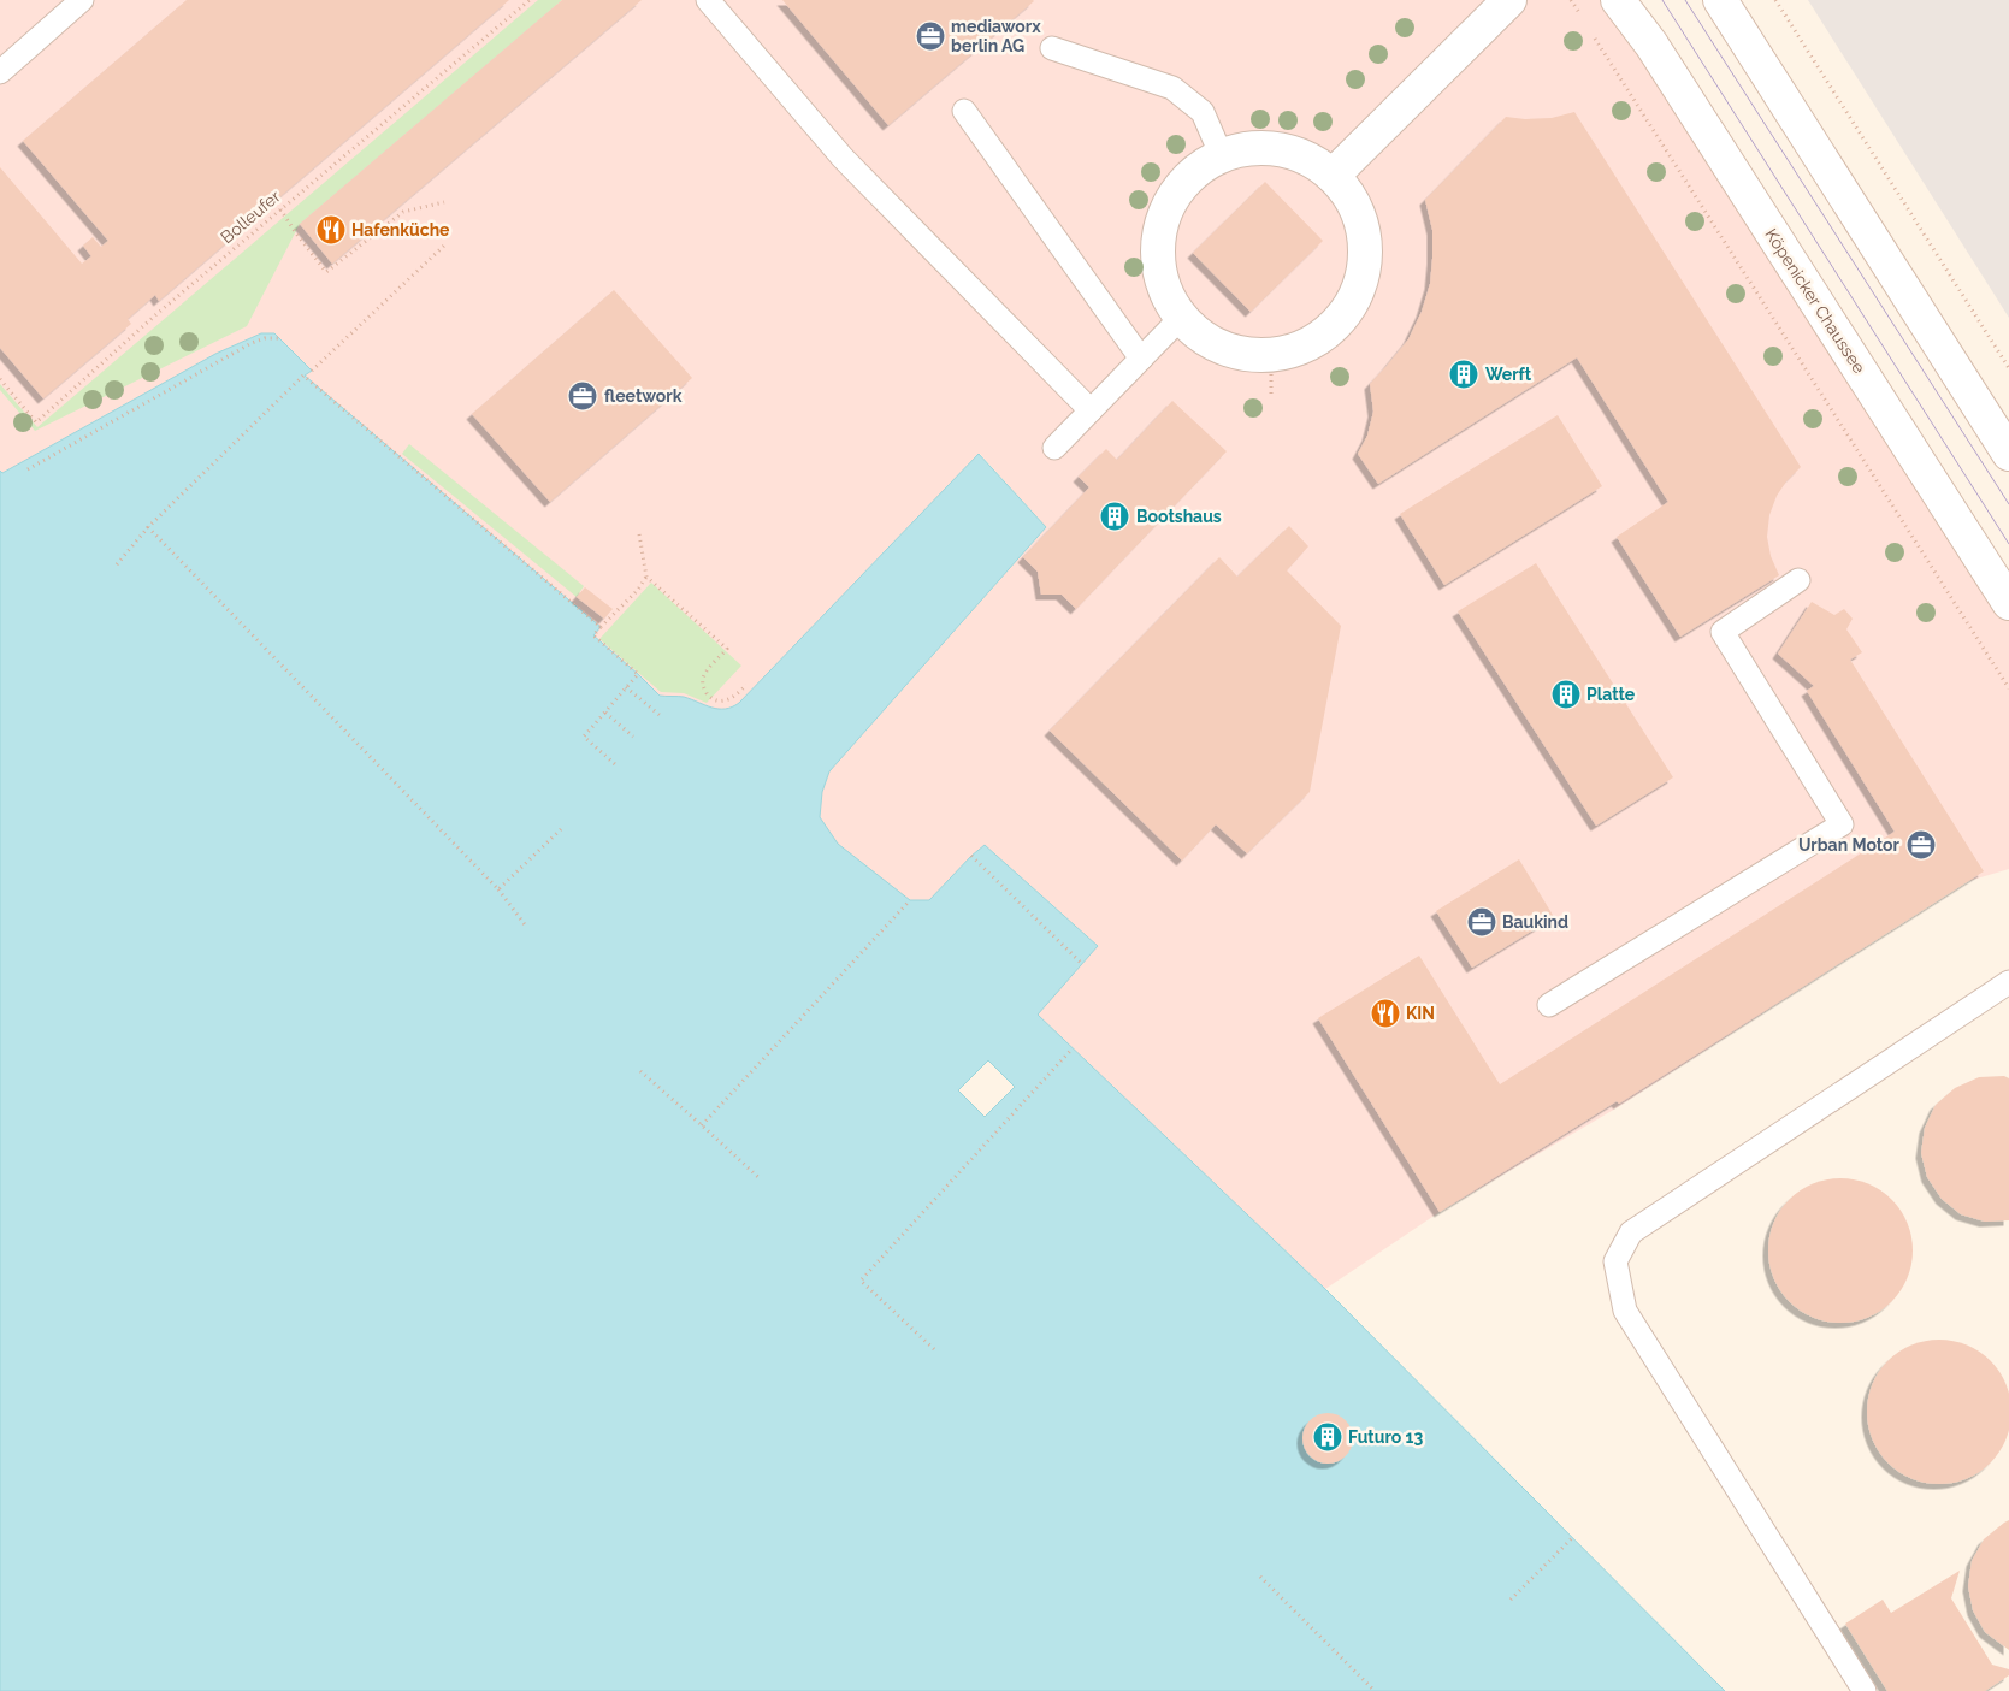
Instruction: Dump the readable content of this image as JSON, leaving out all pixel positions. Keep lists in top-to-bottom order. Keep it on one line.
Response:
{"streets":{"main road":["Köpenicker Chaussee"],"path":["Bolleufer"]},"places":{"office":["mediaworx berlin AG","fleetwork","Urban Motor","Baukind"],"restaurant":["Hafenküche","KIN"],"building":["Werft","Bootshaus","Platte","Futuro 13"]}}
